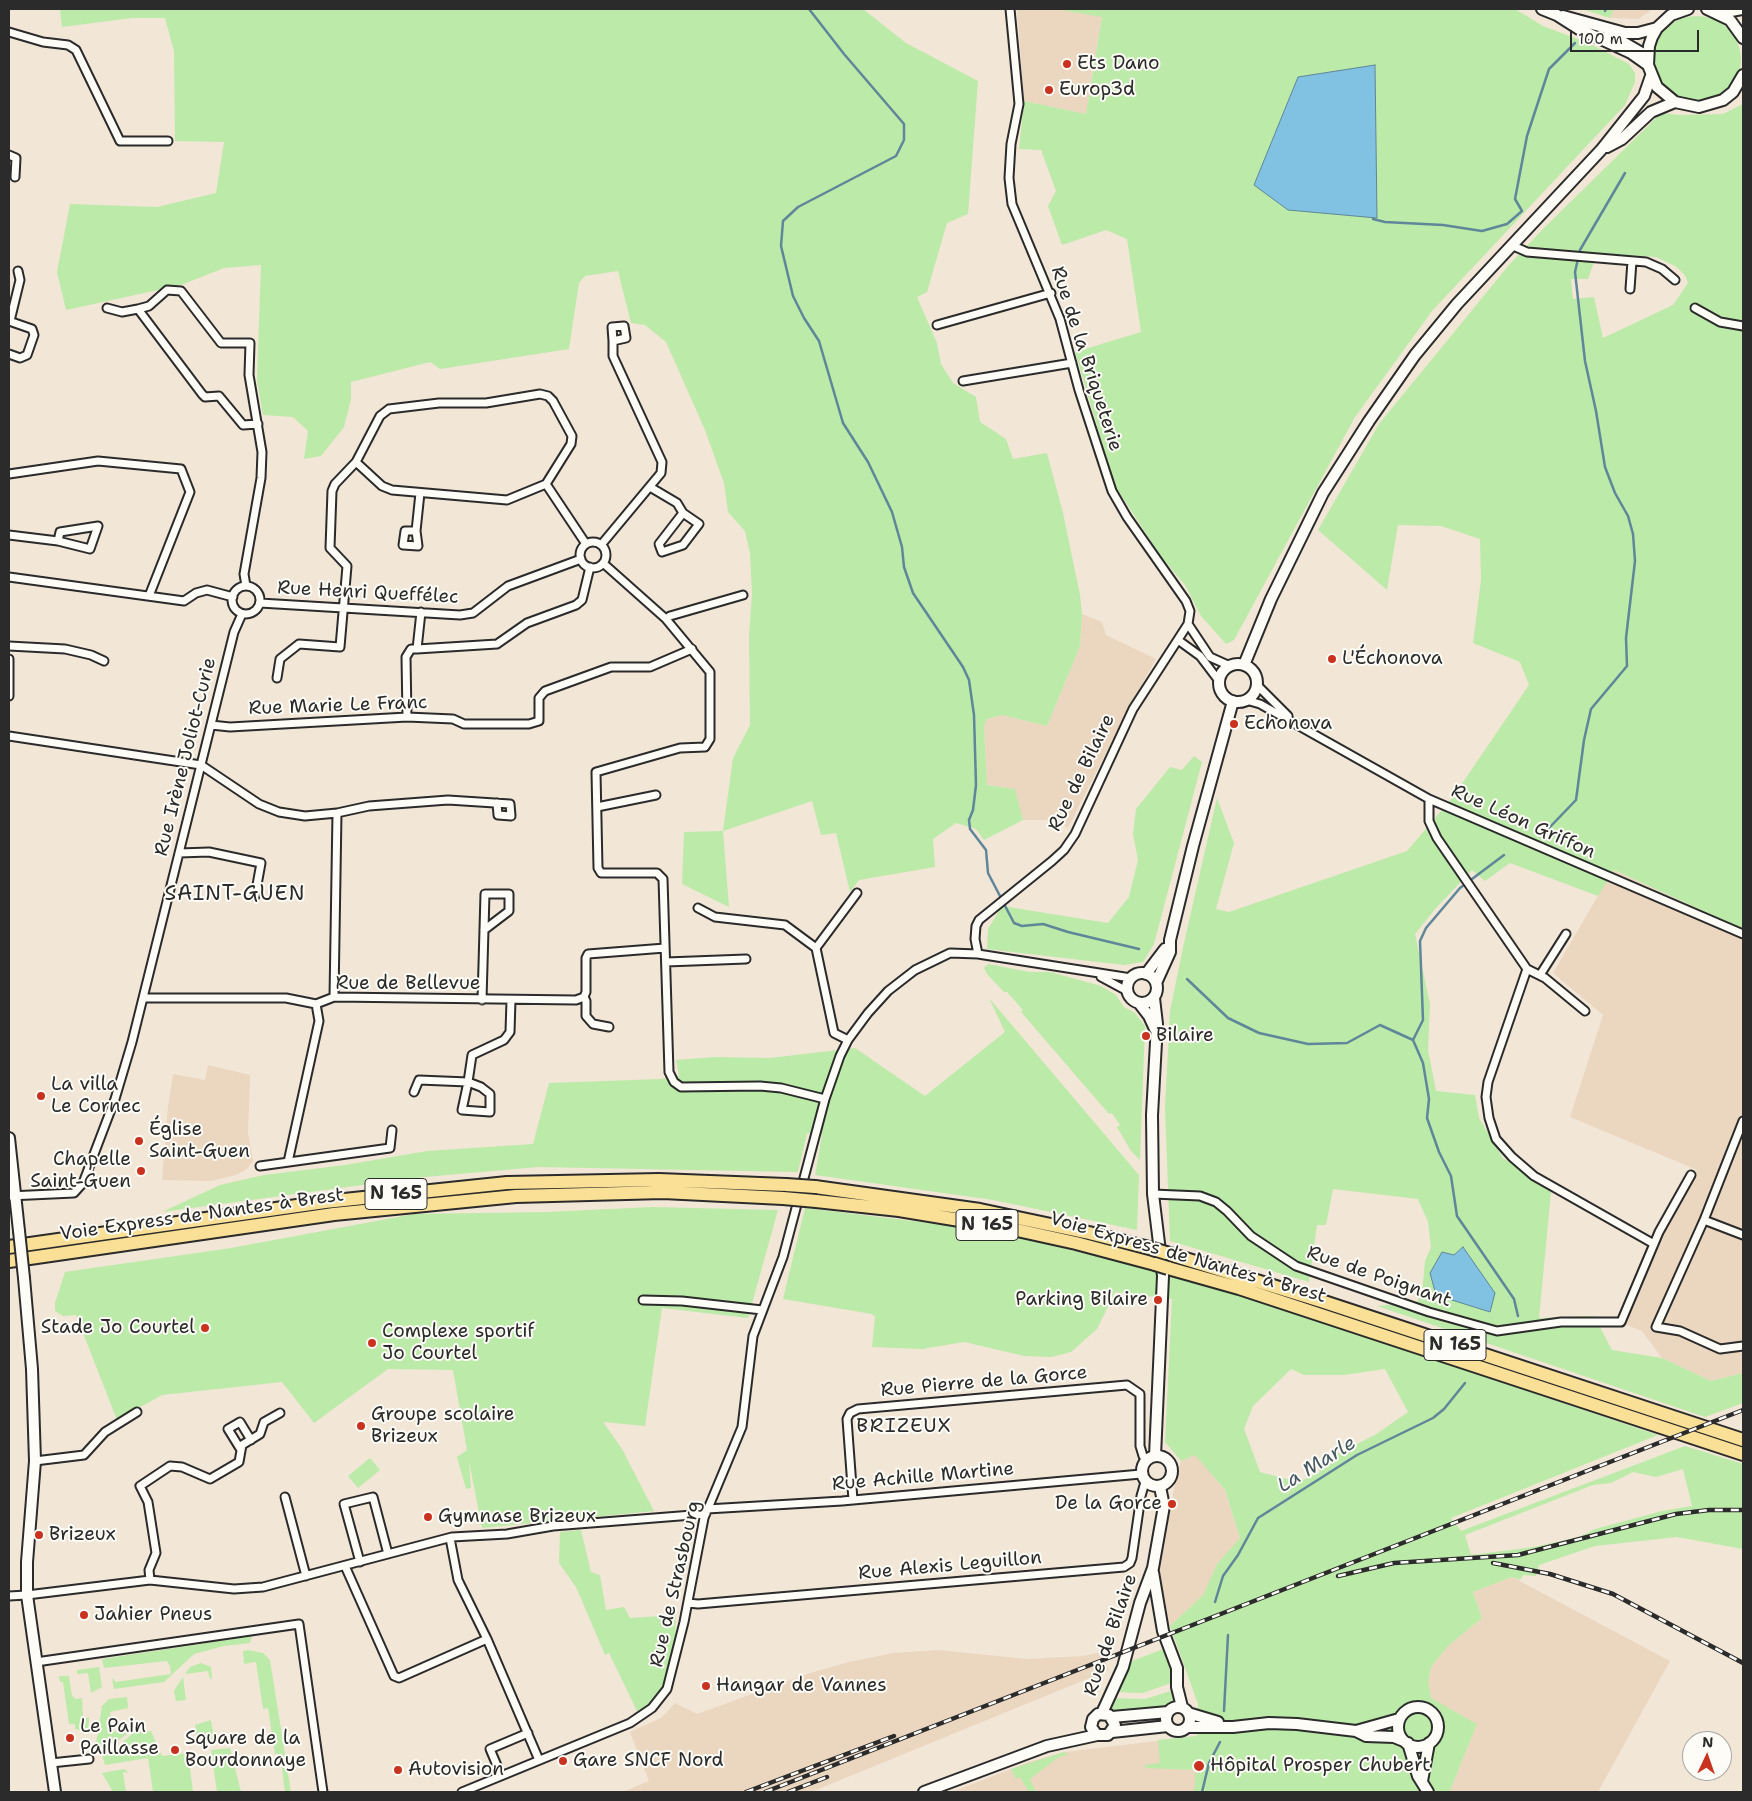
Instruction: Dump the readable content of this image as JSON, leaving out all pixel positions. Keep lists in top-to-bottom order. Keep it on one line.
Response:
{"streets":{"highway":["N 165","Voie Express de Nantes à Brest"],"street":["Rue de la Briqueterie","Rue Henri Queffélec","Rue Marie Le Franc","Rue Irène Joliot-Curie","Rue de Bilaire","Rue Léon Griffon","Rue de Bellevue","Rue de Poignant","Rue Pierre de la Gorce","Rue Achille Martine","Rue Alexis Leguillon","Rue de Strasbourg"]},"crossings":[["Rue de la Briqueterie","Rue de Bilaire"],["Rue Henri Queffélec","Rue Irène Joliot-Curie"],["Rue Marie Le Franc","Rue Irène Joliot-Curie"],["Rue Irène Joliot-Curie","Rue de Bellevue"],["Rue de Bilaire","Rue Pierre de la Gorce"],["Rue de Bilaire","Rue Achille Martine"],["Rue de Bilaire","Rue Alexis Leguillon"],["Rue Pierre de la Gorce","Rue Achille Martine"],["Rue Pierre de la Gorce","Rue Alexis Leguillon"],["Rue Achille Martine","Rue Alexis Leguillon"],["Rue Achille Martine","Rue de Strasbourg"],["Rue Alexis Leguillon","Rue de Strasbourg"]],"districts":["SAINT-GUEN","BRIZEUX"],"water":["La Marle"],"places":["Ets Dano","Europ3d","L'Échonova","Echonova","Bilaire","La villa Le Cornec","Église Saint-Guen","Chapelle Saint-Guen","Parking Bilaire","Stade Jo Courtel","Complexe sportif Jo Courtel","Groupe scolaire Brizeux","De la Gorce","Gymnase Brizeux","Brizeux","Jahier Pneus","Hangar de Vannes","Le Pain Paillasse","Square de la Bourdonnaye","Gare SNCF Nord","Hôpital Prosper Chubert","Autovision"],"scale_bar":"100 m","north":"top"}
